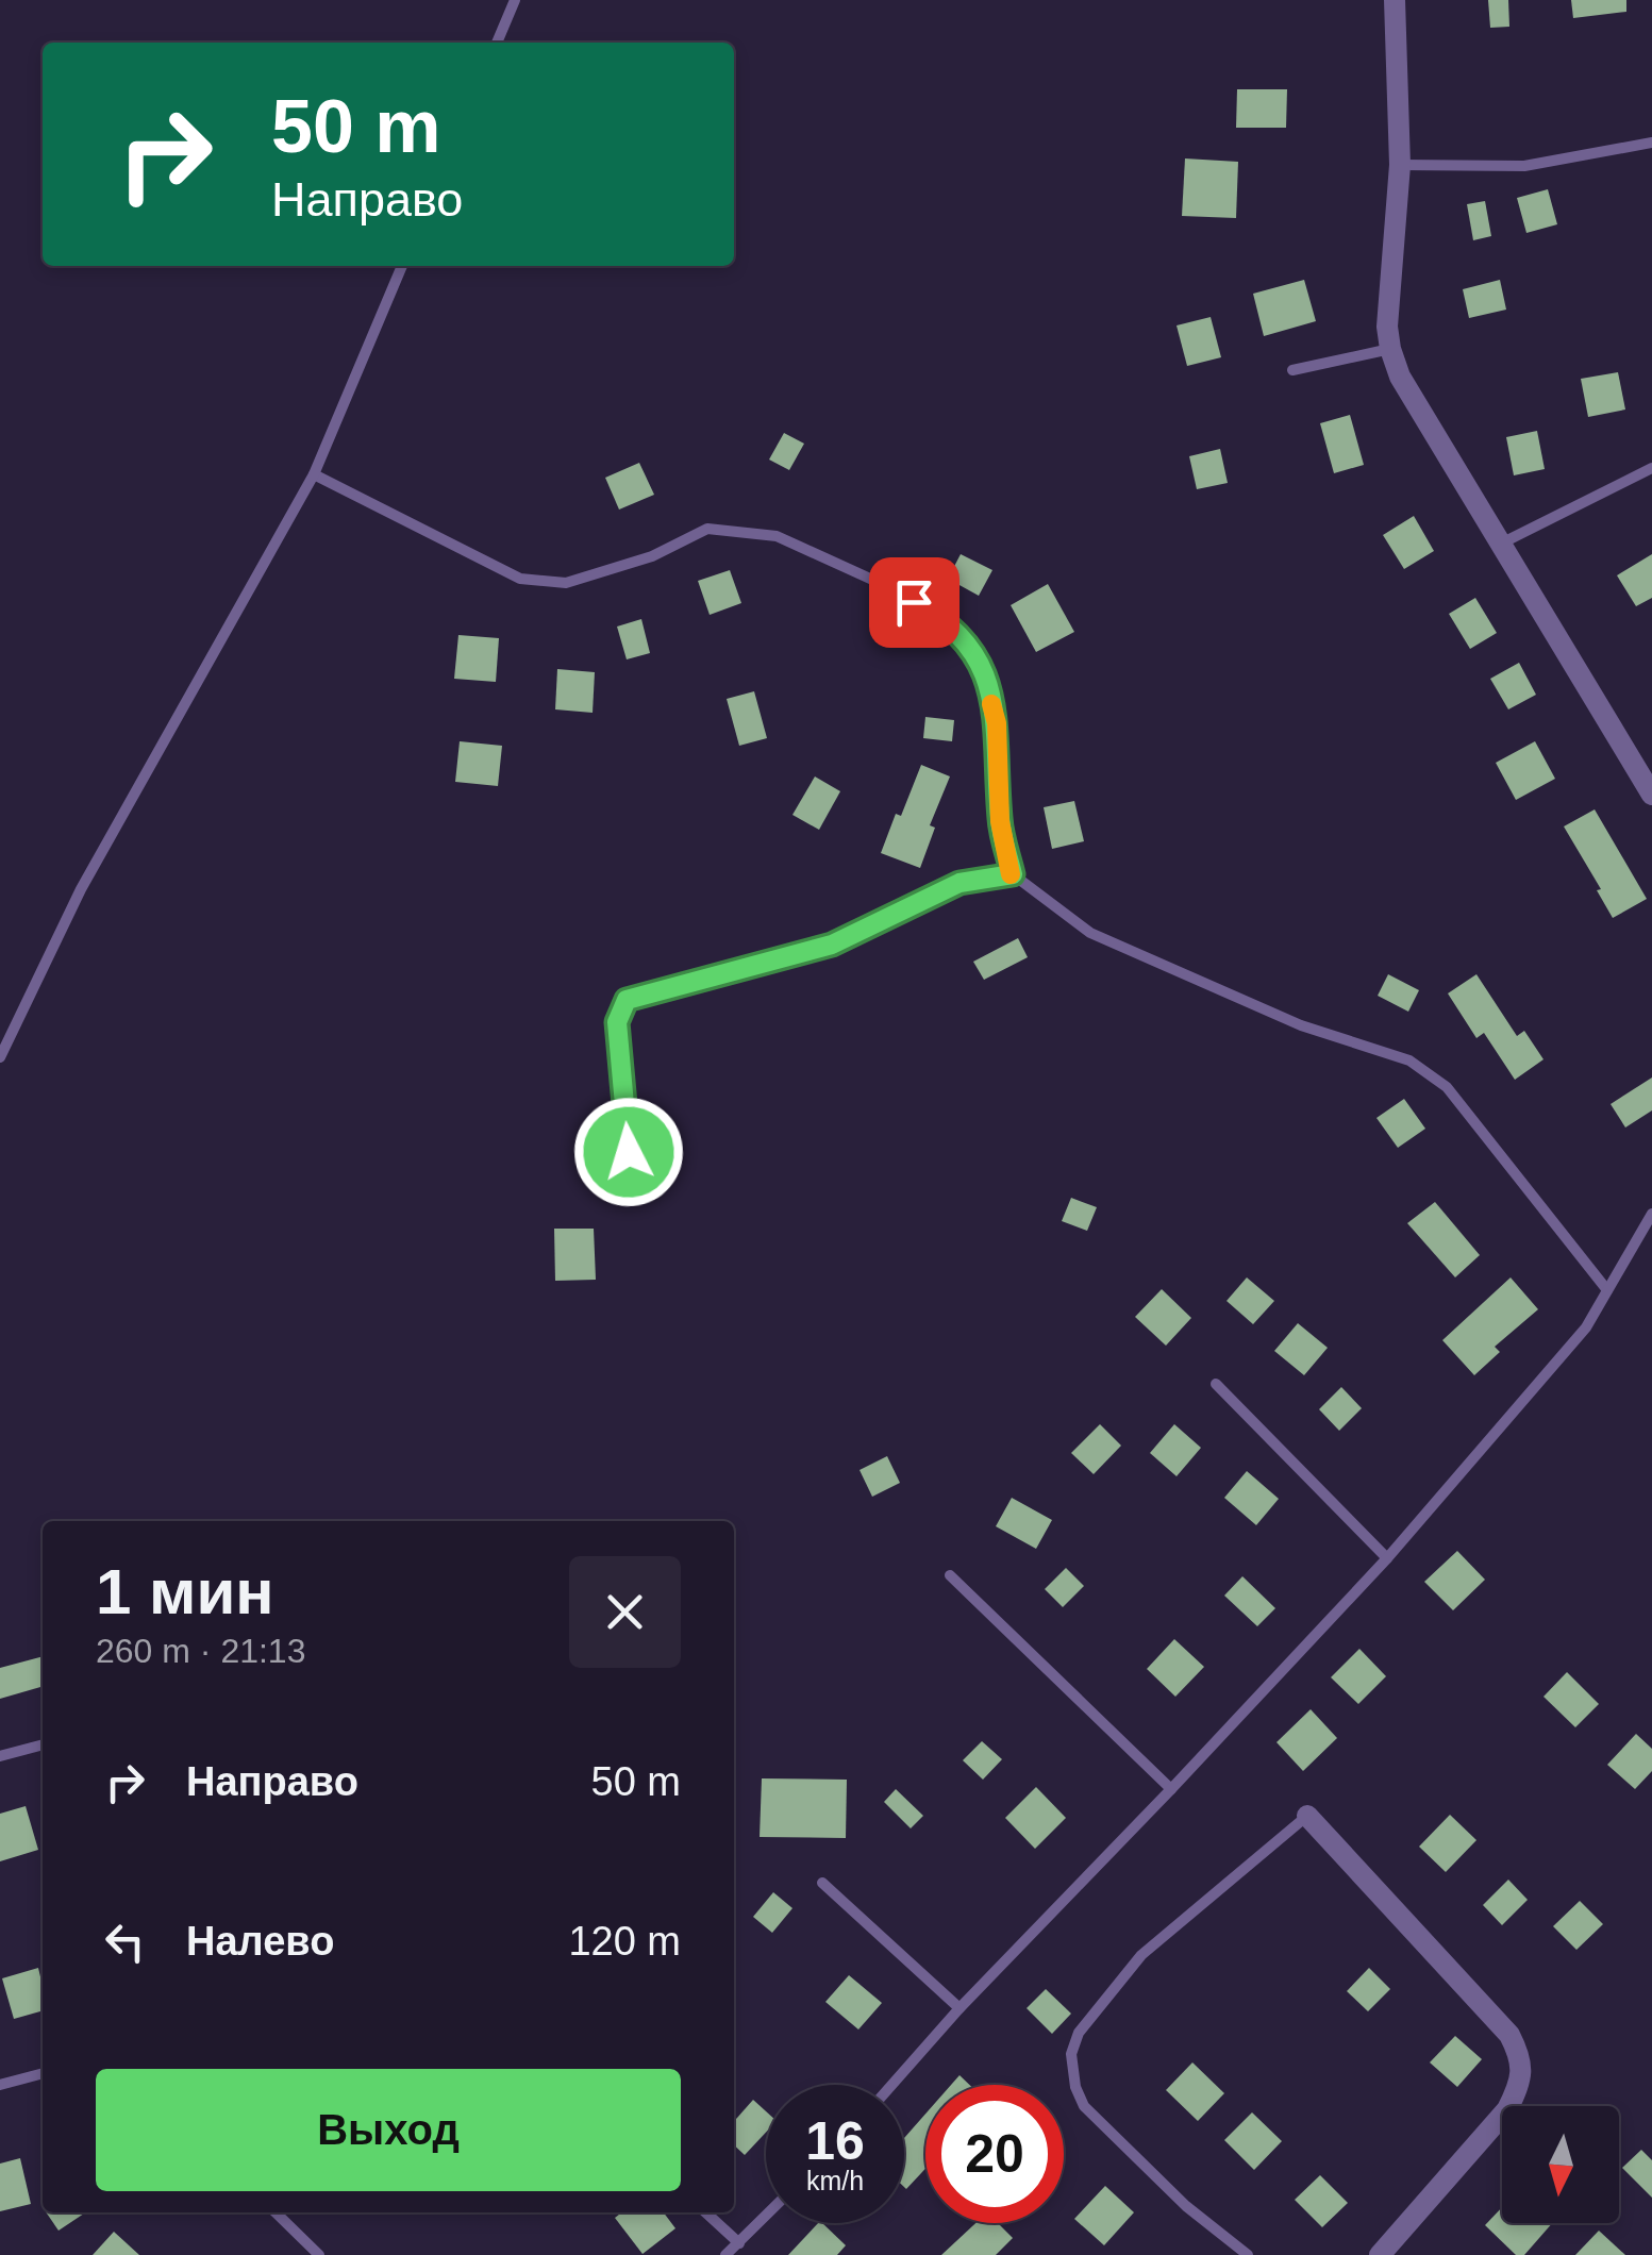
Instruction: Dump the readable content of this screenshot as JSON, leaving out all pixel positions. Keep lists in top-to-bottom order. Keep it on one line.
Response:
{"north":"bottom","page":{"turn":["50 m","Направо"],"heading":["1 мин","260 m · 21:13"],"list":[{"name":"Направо","value":"50 m"},{"name":"Налево","value":"120 m"}],"buttons":"Выход","speed":"16 km/h","limit":"20"}}
